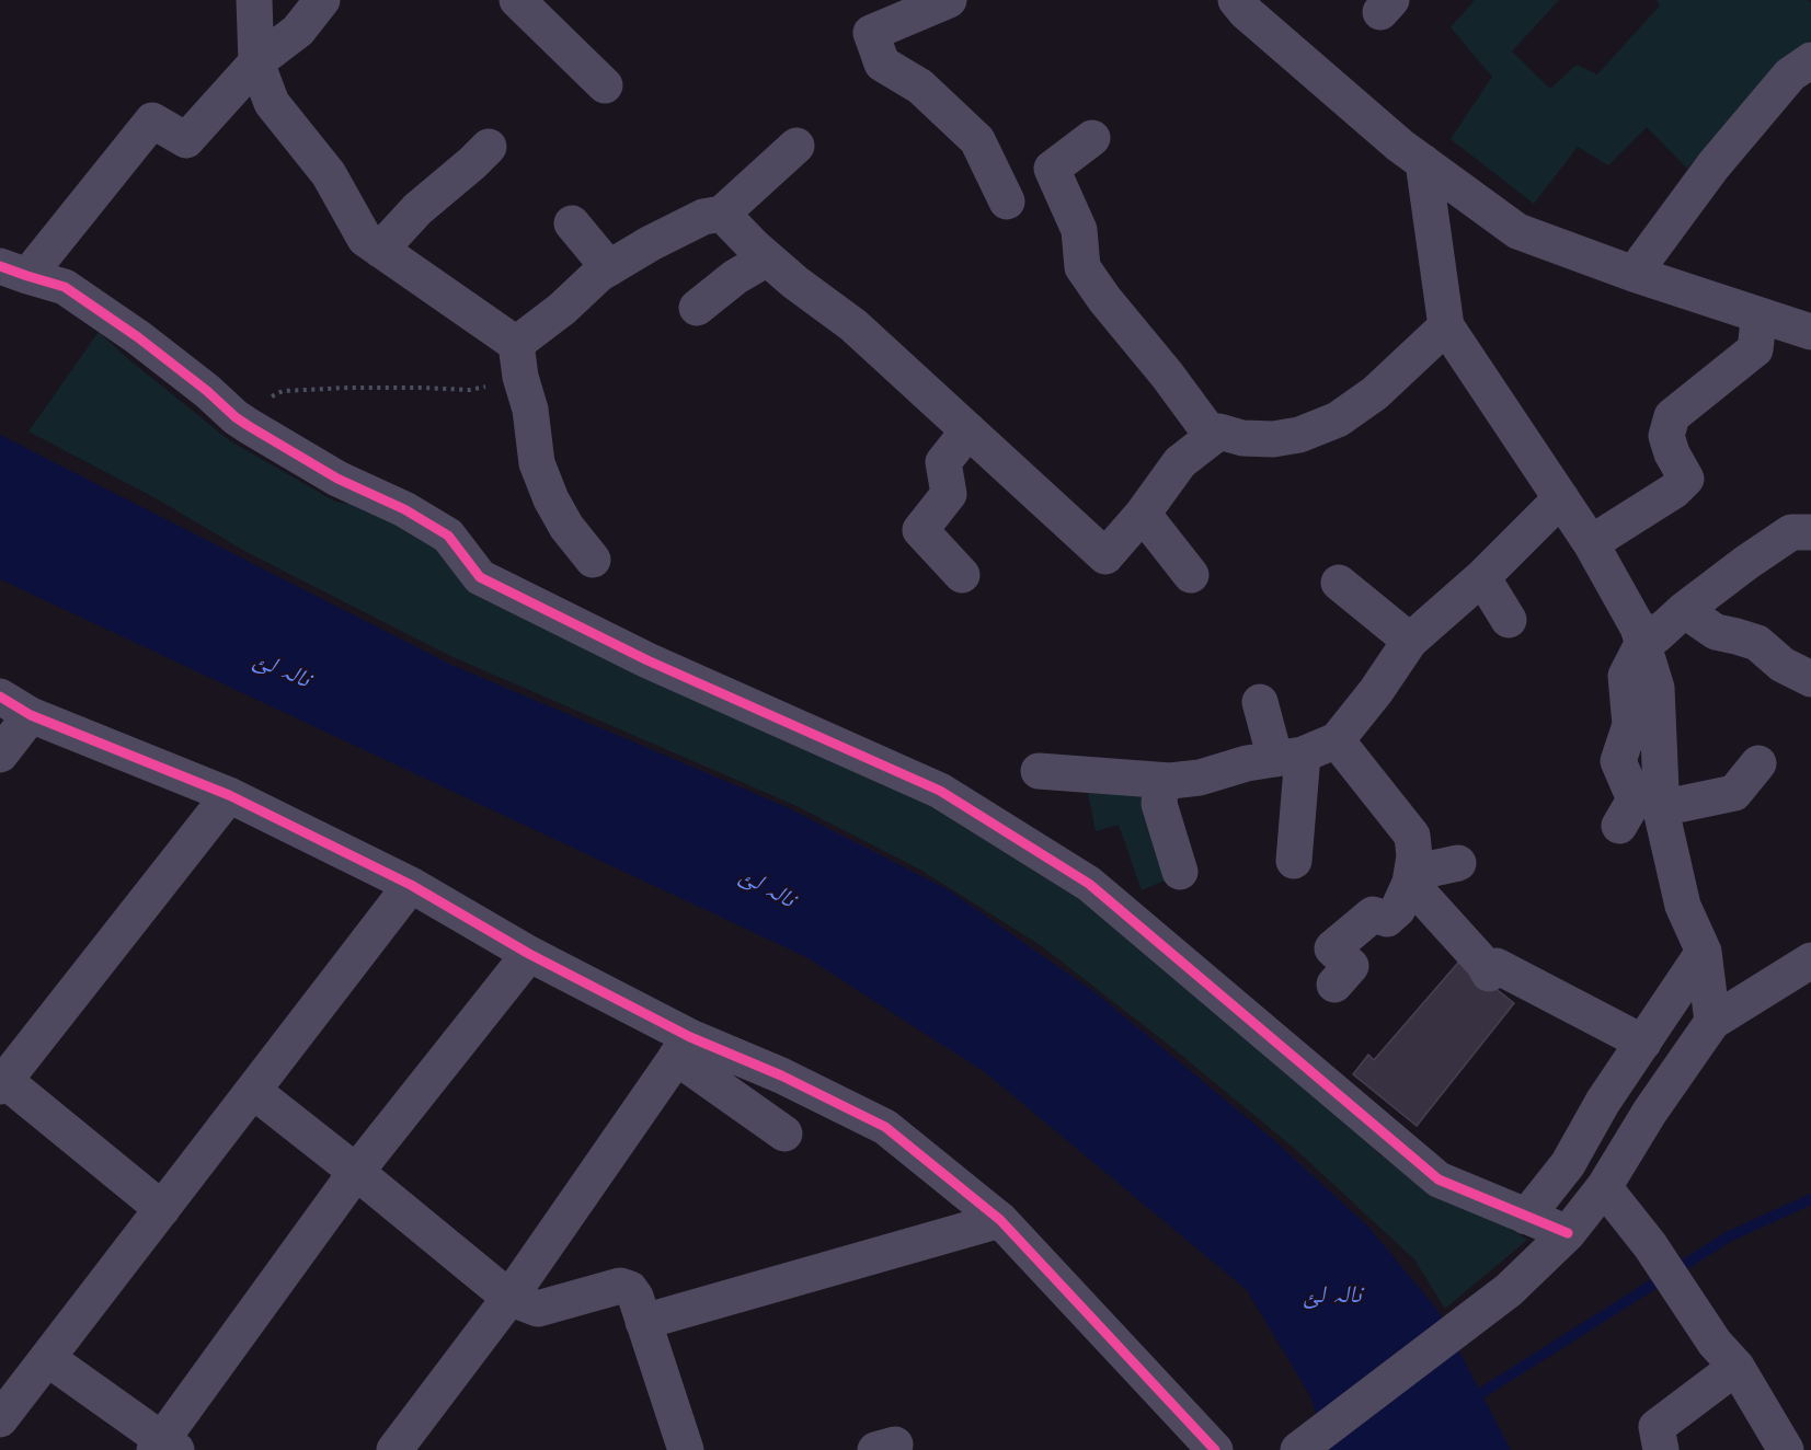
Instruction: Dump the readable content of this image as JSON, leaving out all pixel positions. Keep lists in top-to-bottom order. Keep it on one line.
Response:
{"water":["نالہ لئ"]}
